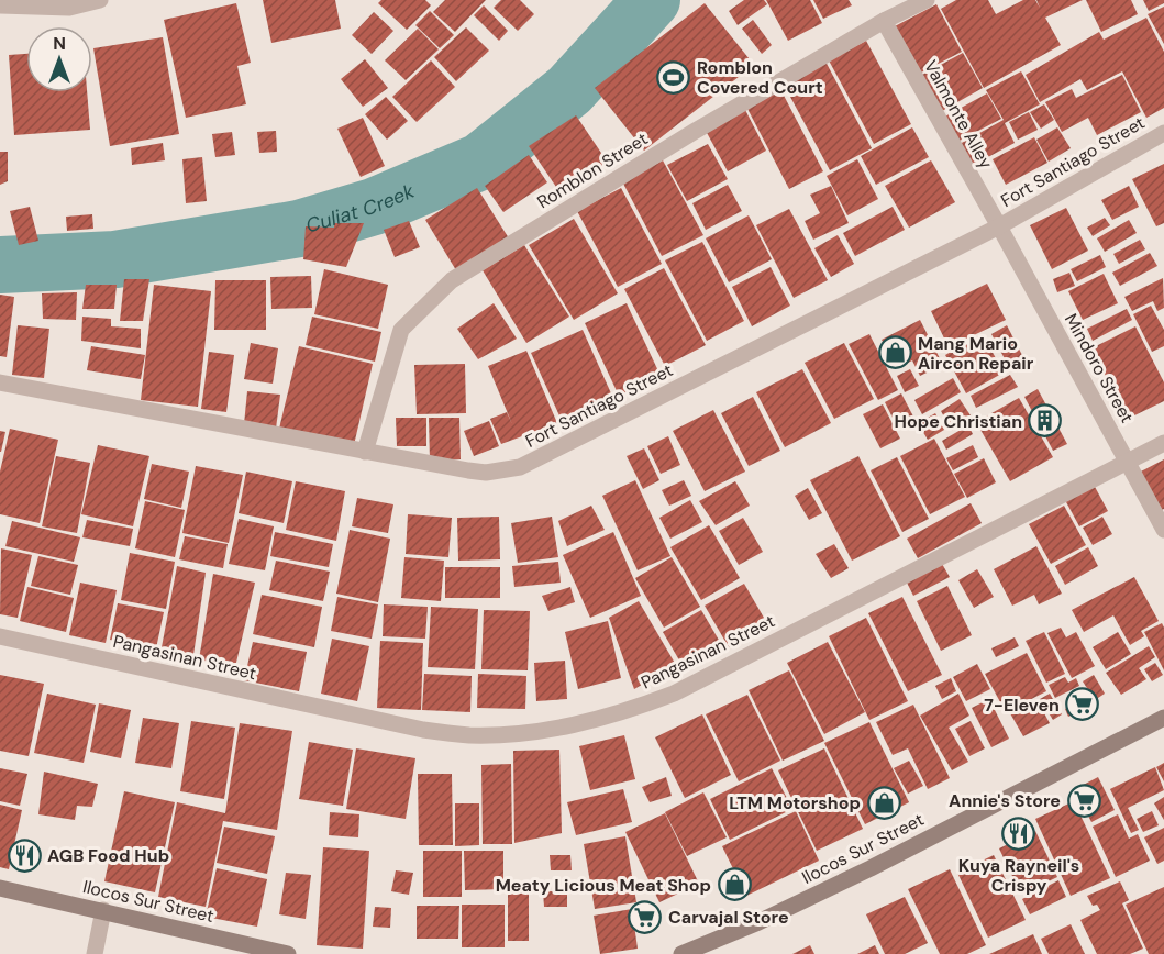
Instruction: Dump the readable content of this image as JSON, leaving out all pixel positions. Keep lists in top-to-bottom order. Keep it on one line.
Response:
{"streets":{"street":["Valmonte Alley","Fort Santiago Street","Romblon Street","Mindoro Street","Pangasinan Street","Ilocos Sur Street"]},"crossings":[["Valmonte Alley","Fort Santiago Street"],["Valmonte Alley","Romblon Street"],["Valmonte Alley","Mindoro Street"],["Fort Santiago Street","Romblon Street"],["Fort Santiago Street","Mindoro Street"],["Mindoro Street","Pangasinan Street"]],"water":["Culiat Creek"],"places":{"sports":["Romblon Covered Court"],"shop":["Mang Mario Aircon Repair","LTM Motorshop","Meaty Licious Meat Shop"],"building":["Hope Christian"],"supermarket":["7-Eleven","Annie's Store","Carvajal Store"],"restaurant":["Kuya Rayneil's Crispy","AGB Food Hub"]},"north":"top"}
